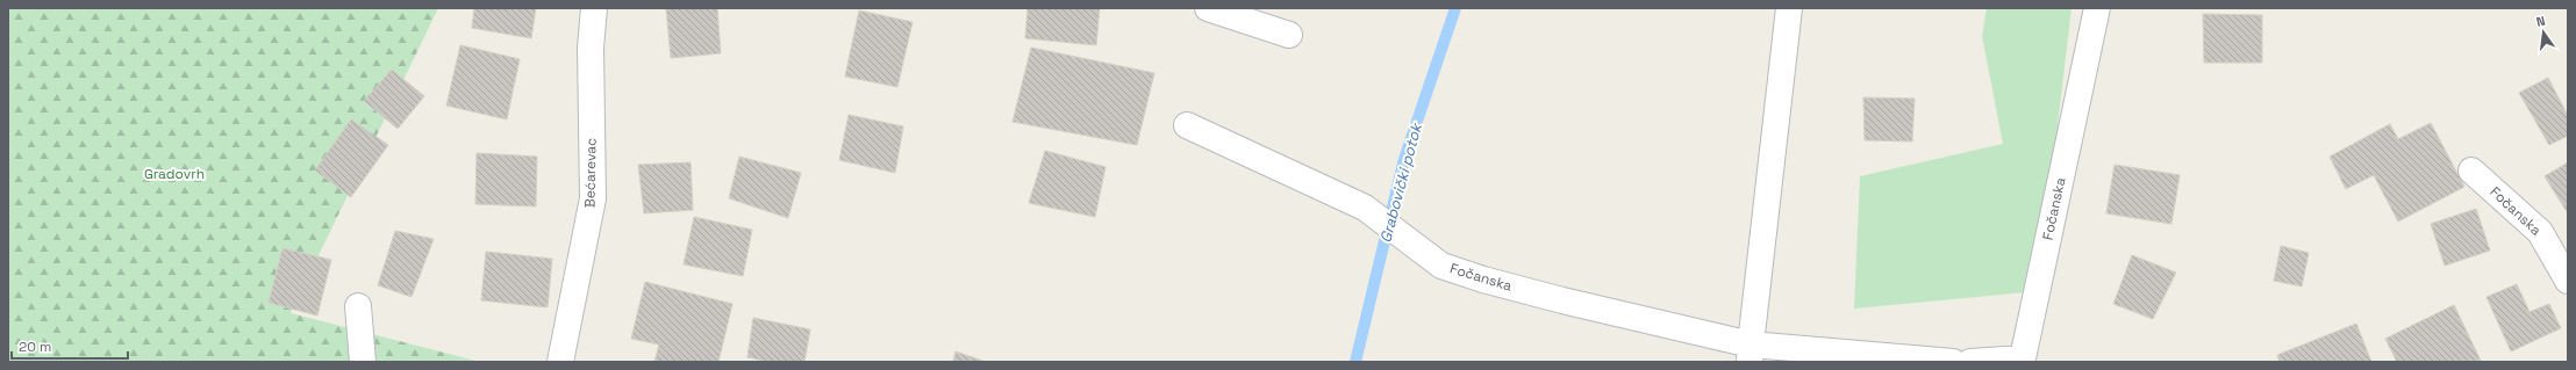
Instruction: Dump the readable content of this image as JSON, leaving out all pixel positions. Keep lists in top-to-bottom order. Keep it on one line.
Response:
{"streets":{"street":["Bećarevac","Fočanska"]},"water":["Grabovički potok"],"parks":["Gradovrh"],"scale_bar":"20 m","north":"top"}
